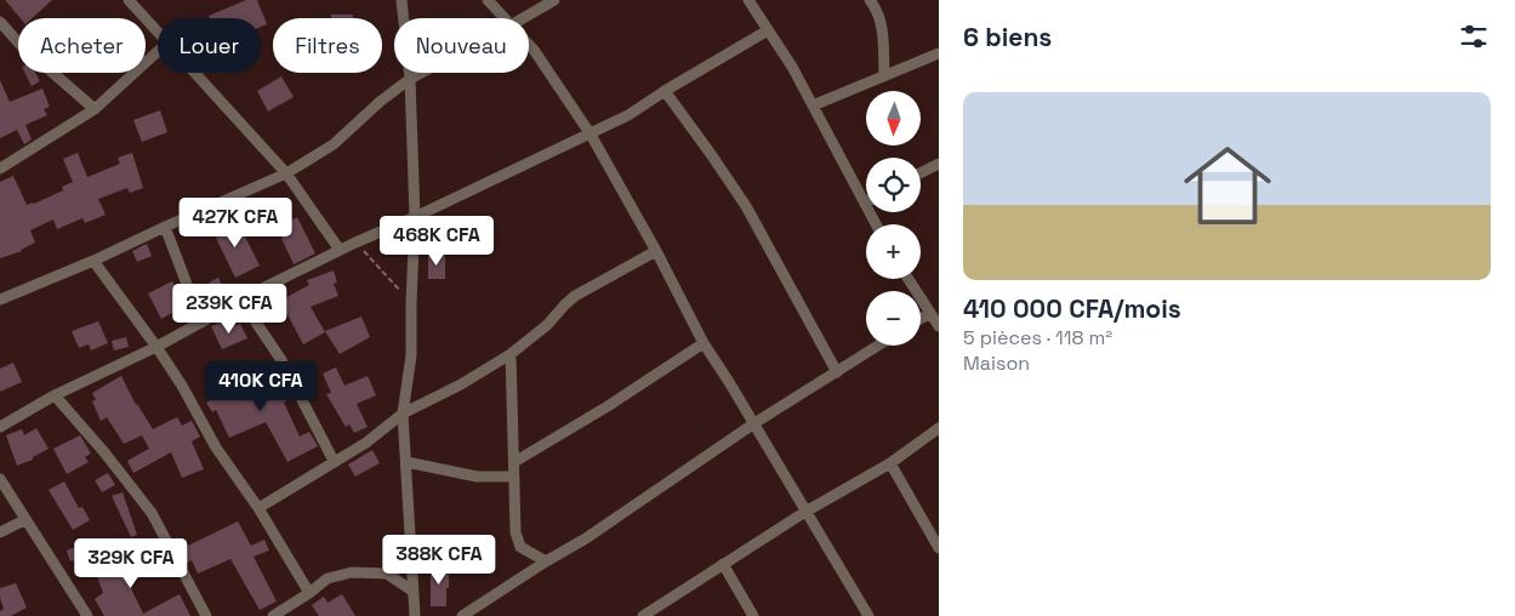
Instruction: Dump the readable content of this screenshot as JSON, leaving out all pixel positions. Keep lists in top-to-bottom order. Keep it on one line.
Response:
{"north":"bottom","page":{"heading":"6 biens","chip":["Acheter","Louer","Filtres","Nouveau"],"list":[{"name":"410 000 CFA/mois","note":"5 pièces · 118 m² · Maison"}],"map_buttons":["+","−"],"price":["427K CFA","468K CFA","239K CFA","410K CFA","388K CFA","329K CFA"]}}
